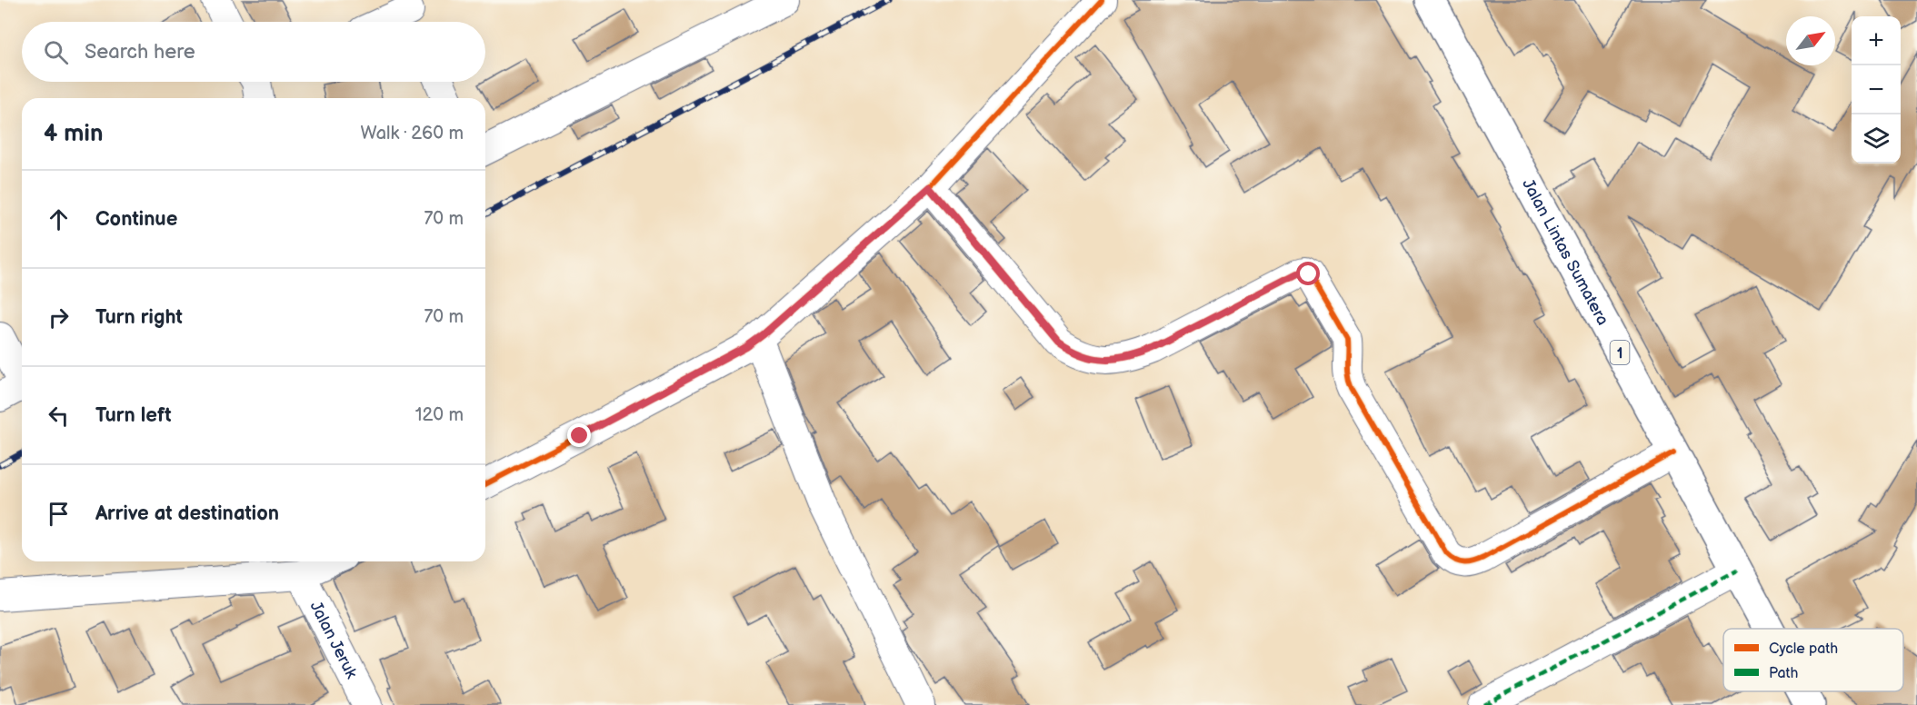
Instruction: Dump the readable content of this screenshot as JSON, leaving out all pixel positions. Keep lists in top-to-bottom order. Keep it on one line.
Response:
{"streets":{"highway":["Jalan Lintas Sumatera","1"],"street":["Jalan Jeruk"]},"legend":["Cycle path","Path"],"north":"top right","page":{"map_buttons":["+","−"],"search":"Search here","heading":["4 min","Walk · 260 m"],"list":[["Continue","70 m"],["Turn right","70 m"],["Turn left","120 m"],"Arrive at destination"]}}
